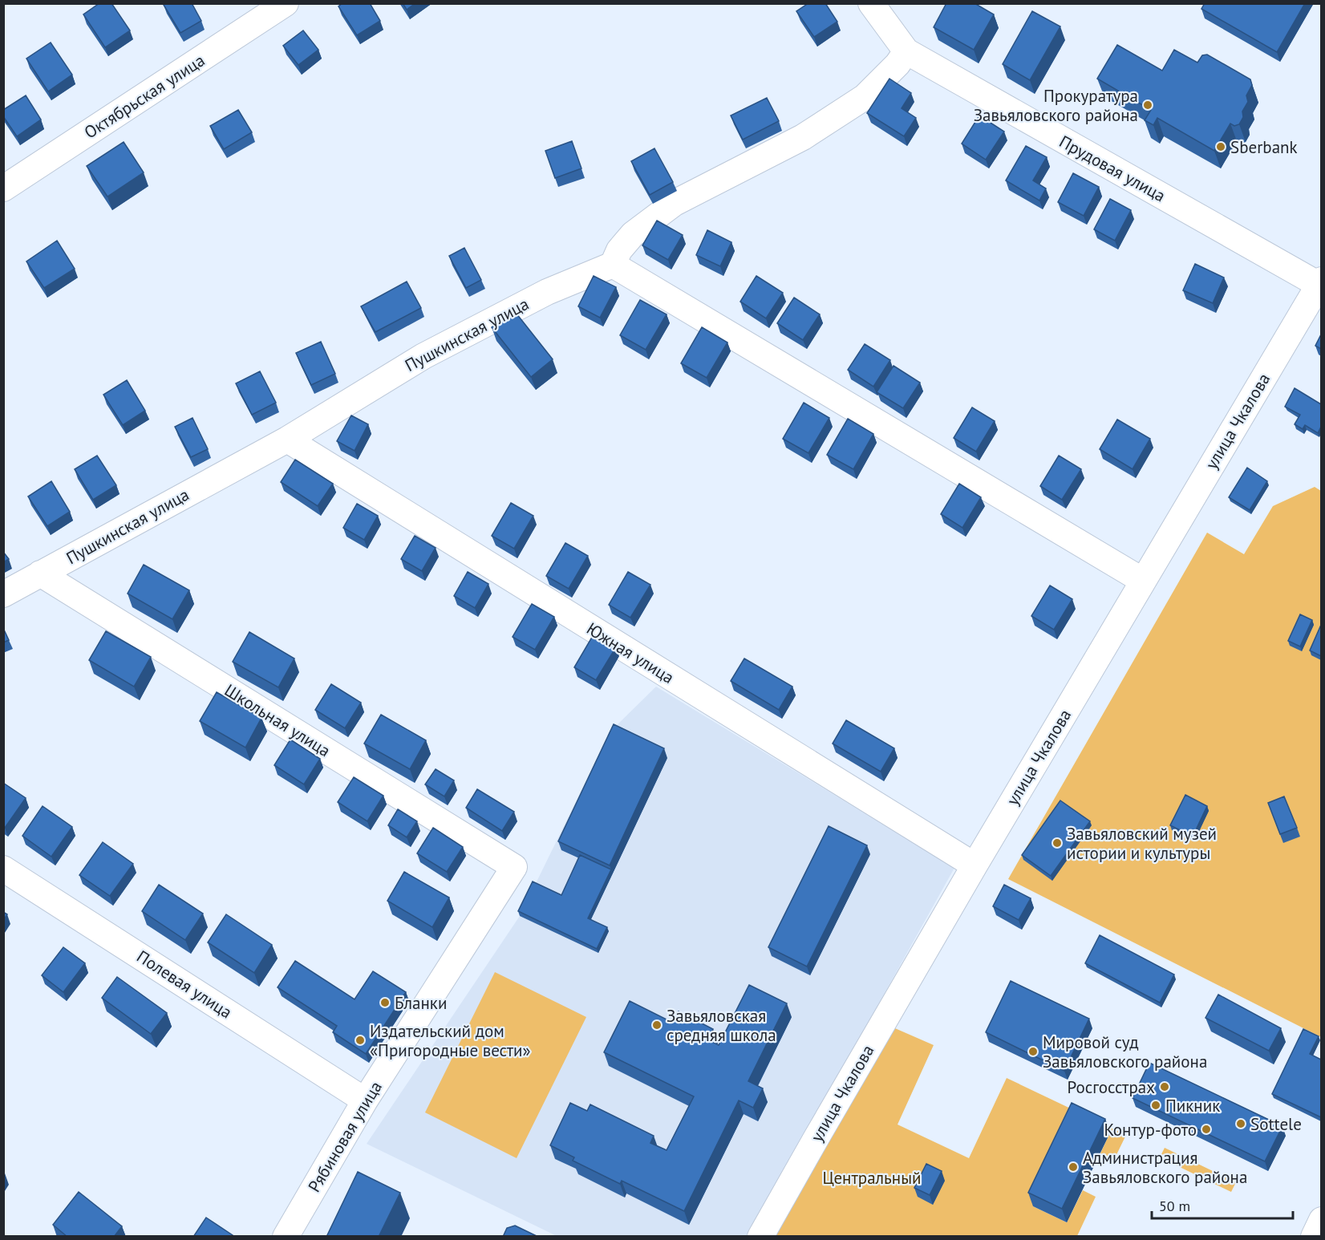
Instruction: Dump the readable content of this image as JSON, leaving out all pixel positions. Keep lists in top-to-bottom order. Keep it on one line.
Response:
{"streets":{"street":["Октябрьская улица","Прудовая улица","Пушкинская улица","улица Чкалова","Южная улица","Школьная улица","Полевая улица","Рябиновая улица"]},"crossings":[["Прудовая улица","улица Чкалова"],["Пушкинская улица","Южная улица"],["Пушкинская улица","Школьная улица"],["улица Чкалова","Южная улица"],["Школьная улица","Рябиновая улица"],["Полевая улица","Рябиновая улица"]],"parks":["Центральный"],"places":["Прокуратура Завьяловского района","Sberbank","Завьяловский музей истории и культуры","Бланки","Завьяловская средняя школа","Издательский дом «Пригородные вести»","Мировой суд Завьяловского района","Росгосстрах","Пикник","Sottele","Контур-фото","Администрация Завьяловского района"],"scale_bar":"50 m"}
